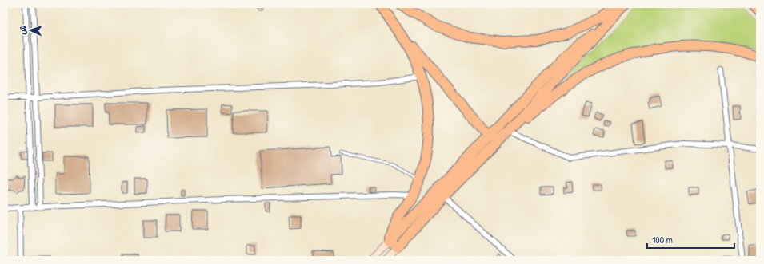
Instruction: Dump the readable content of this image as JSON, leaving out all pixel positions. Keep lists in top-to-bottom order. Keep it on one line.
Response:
{"scale_bar":"100 m","north":"left"}
